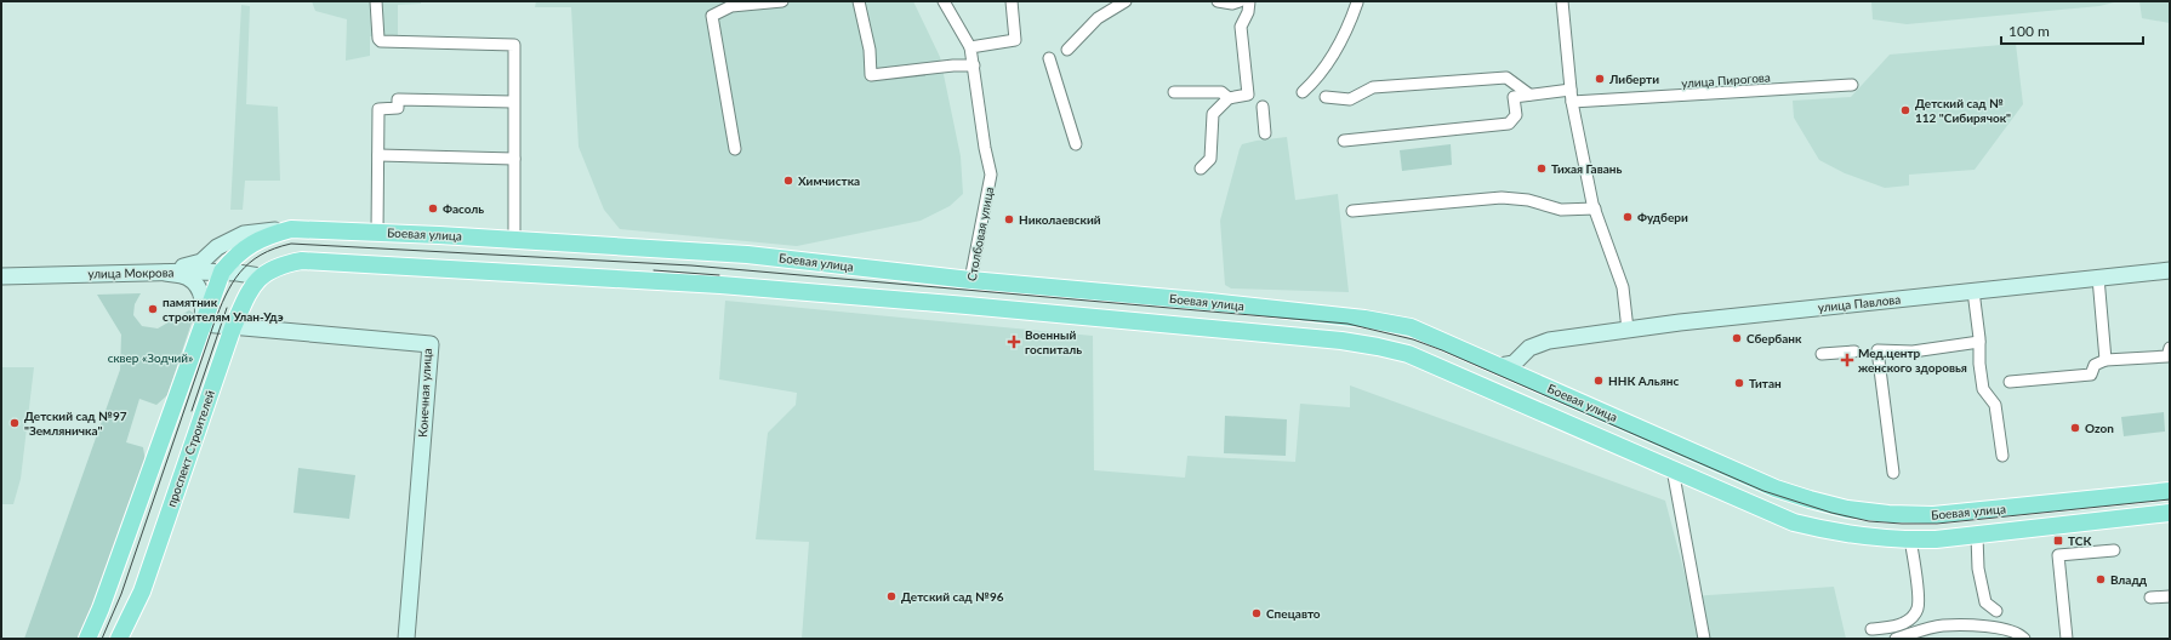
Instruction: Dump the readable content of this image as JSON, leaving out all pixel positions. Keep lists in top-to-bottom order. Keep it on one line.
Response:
{"streets":{"main road":["Боевая улица","Столбовая улица","проспект Строителей"],"street":["улица Пирогова","улица Мокрова","улица Павлова","Конечная улица"]},"crossings":[["Боевая улица","Столбовая улица"],["Боевая улица","улица Мокрова"],["Боевая улица","улица Павлова"],["Боевая улица","проспект Строителей"],["улица Мокрова","проспект Строителей"],["Конечная улица","проспект Строителей"]],"parks":["сквер «Зодчий»"],"places":{"other":["Либерти","Детский сад № 112 \"Сибирячок\"","Тихая Гавань","Химчистка","Фасоль","Фудбери","Николаевский","памятник строителям Улан-Удэ","Сбербанк","ННК Альянс","Титан","Детский сад №97 \"Земляничка\"","Ozon","Владд","Детский сад №96","Спецавто"],"health":["Военный госпиталь","Мед.центр женского здоровья"],"transit":["ТСК"]},"scale_bar":"100 m"}
